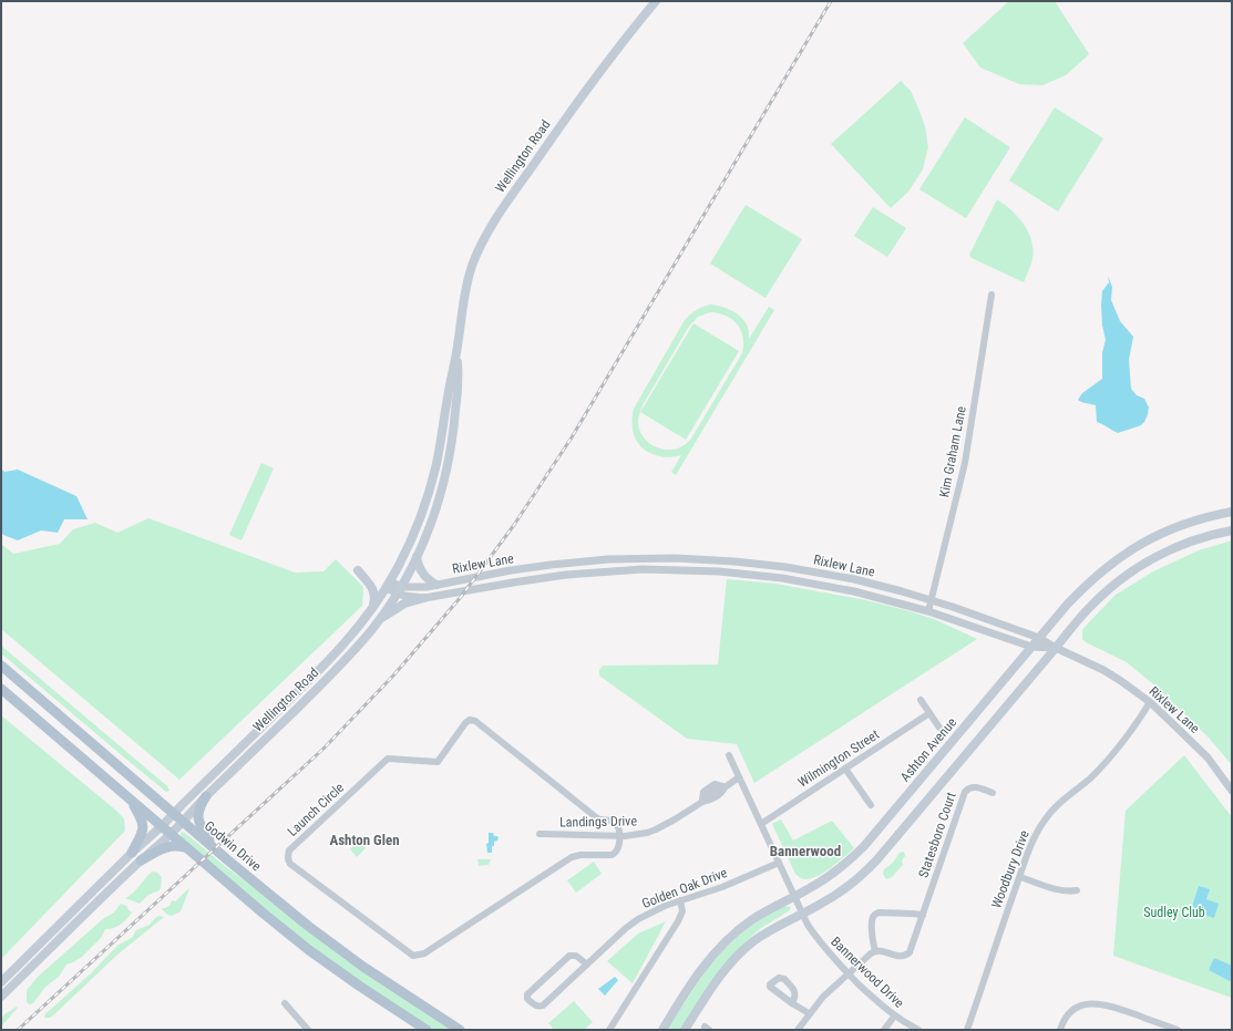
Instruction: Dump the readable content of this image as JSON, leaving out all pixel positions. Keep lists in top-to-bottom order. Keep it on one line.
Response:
{"streets":{"main road":["Wellington Road","Ashton Avenue","Godwin Drive"],"street":["Kim Graham Lane","Rixlew Lane","Wilmington Street","Launch Circle","Landings Drive","Statesboro Court","Woodbury Drive","Golden Oak Drive","Bannerwood Drive"]},"crossings":[["Wellington Road","Rixlew Lane"],["Wellington Road","Godwin Drive"],["Kim Graham Lane","Rixlew Lane"],["Rixlew Lane","Ashton Avenue"],["Rixlew Lane","Woodbury Drive"],["Ashton Avenue","Bannerwood Drive"],["Wilmington Street","Bannerwood Drive"],["Launch Circle","Landings Drive"],["Landings Drive","Bannerwood Drive"],["Golden Oak Drive","Bannerwood Drive"]],"districts":["Ashton Glen","Bannerwood"],"parks":["Sudley Club"]}
